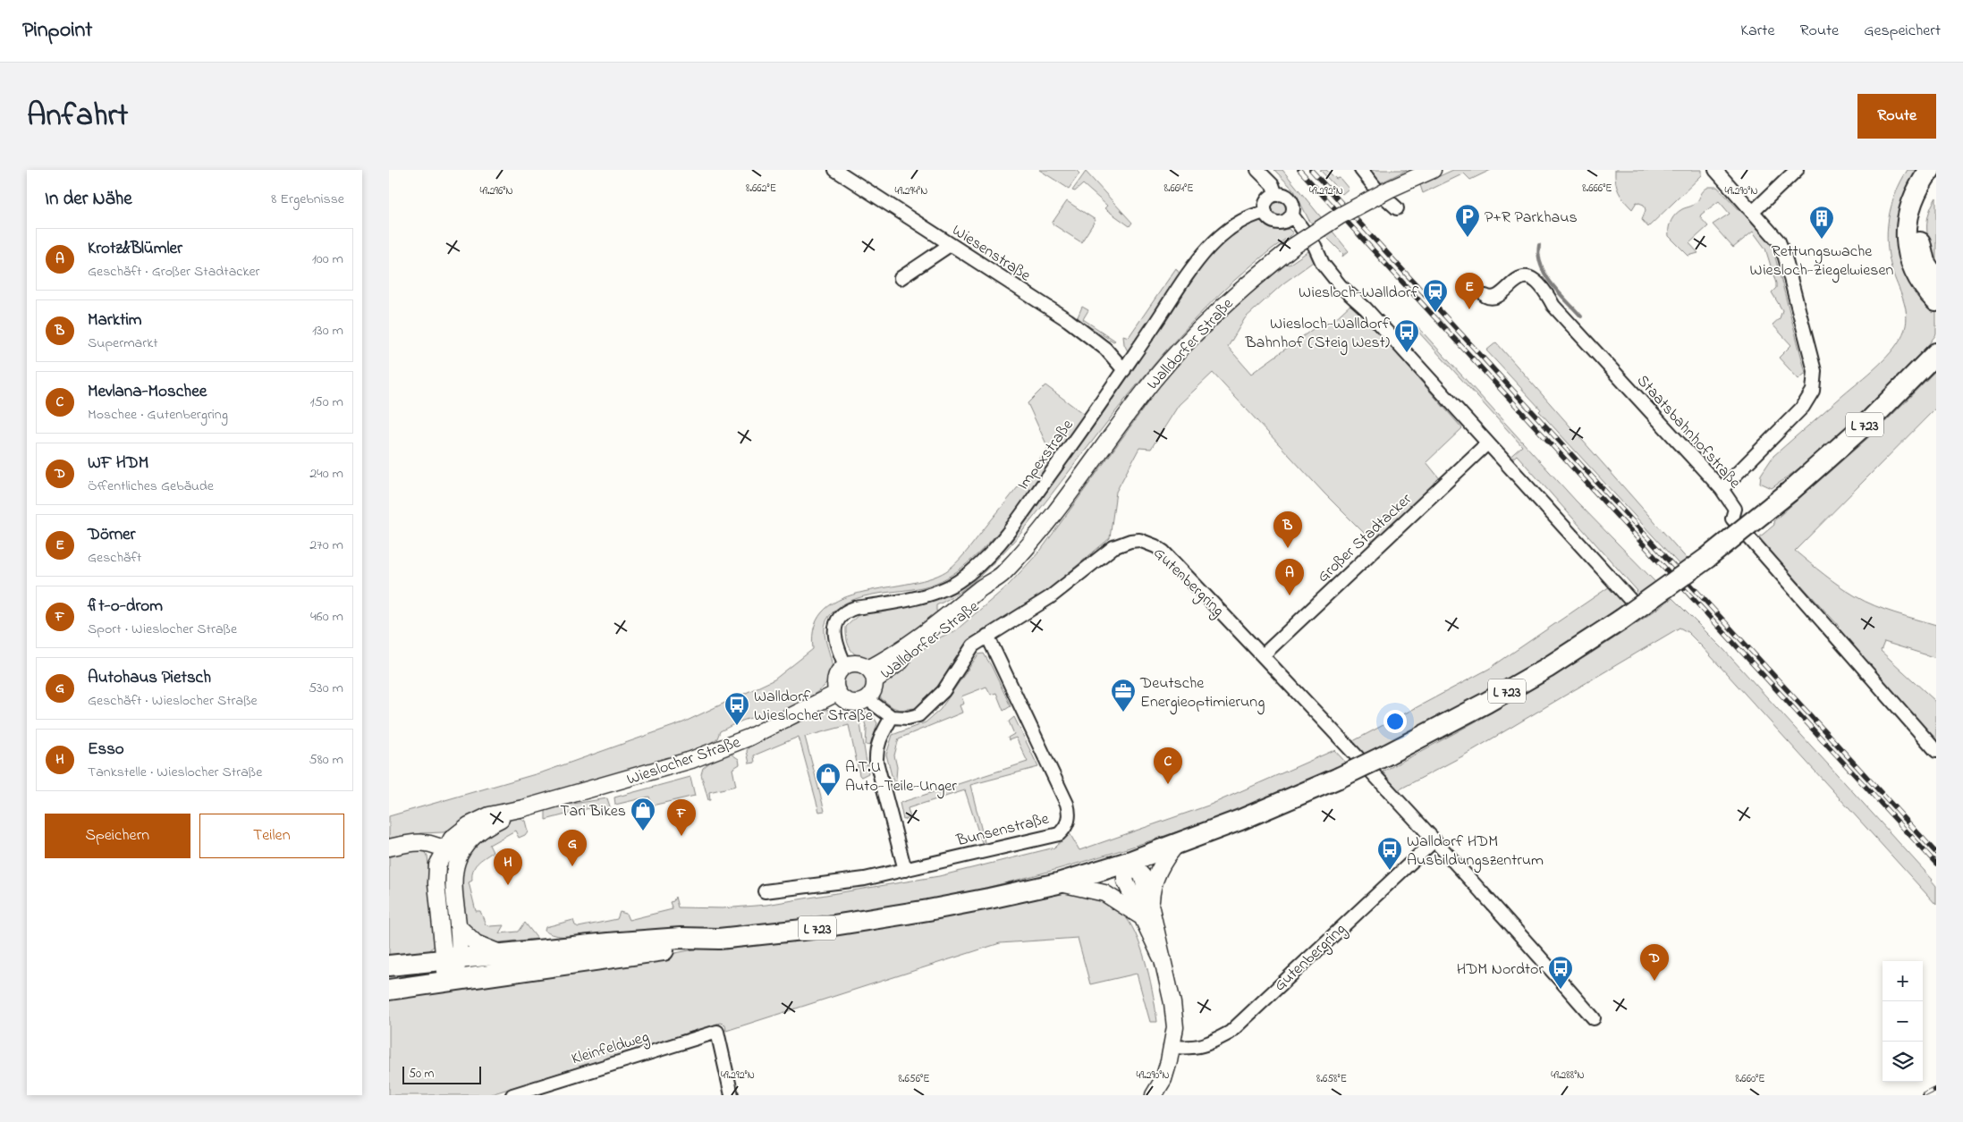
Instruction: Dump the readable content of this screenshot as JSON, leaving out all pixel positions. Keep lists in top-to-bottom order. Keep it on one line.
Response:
{"streets":{"main road":["L 723"],"street":["Wiesenstraße","Walldorfer Straße","Staatsbahnhofstraße","Impexstraße","Großer Stadtacker","Gutenbergring","Wieslocher Straße","Bunsenstraße","Kleinfeldweg"]},"crossings":[["Wiesenstraße","Impexstraße"],["Walldorfer Straße","Impexstraße"],["Walldorfer Straße","Wieslocher Straße"],["L 723","Wieslocher Straße"],["Impexstraße","Wieslocher Straße"],["Großer Stadtacker","Gutenbergring"],["Gutenbergring","Bunsenstraße"]],"places":{"parking":["P+R Parkhaus"],"building":["Rettungswache Wiesloch-Ziegelwiesen"],"station":["Wiesloch-Walldorf"],"bus stop":["Wiesloch-Walldorf Bahnhof (Steig West)","Walldorf Wieslocher Straße","Walldorf HDM Ausbildungszentrum","HDM Nordtor"],"office":["Deutsche Energieoptimierung"],"shop":["A.T.U Auto-Teile-Unger","Tari Bikes"]},"scale_bar":"50 m","page":{"header":"Pinpoint","nav":["Karte","Route","Gespeichert"],"title":"Anfahrt","buttons":["Route",["Speichern","Teilen"]],"heading":["In der Nähe","8 Ergebnisse"],"list":[{"mark":"A","name":"Krotz&Blümler","note":"Geschäft · Großer Stadtacker","value":"100 m"},{"mark":"B","name":"Marktim","note":"Supermarkt","value":"130 m"},{"mark":"C","name":"Mevlana-Moschee","note":"Moschee · Gutenbergring","value":"150 m"},{"mark":"D","name":"WF HDM","note":"Öffentliches Gebäude","value":"240 m"},{"mark":"E","name":"Dörner","note":"Geschäft","value":"270 m"},{"mark":"F","name":"fit-o-drom","note":"Sport · Wieslocher Straße","value":"460 m"},{"mark":"G","name":"Autohaus Pietsch","note":"Geschäft · Wieslocher Straße","value":"530 m"},{"mark":"H","name":"Esso","note":"Tankstelle · Wieslocher Straße","value":"580 m"}],"pins":["E","B","A","C","F","G","H","D"],"map_buttons":["+","−"],"scale":"50 m"},"coordinates":["8.662°E","8.664°E","8.666°E","49.296°N","49.294°N","49.292°N","49.290°N","49.288°N","8.656°E","8.658°E","8.660°E"]}
